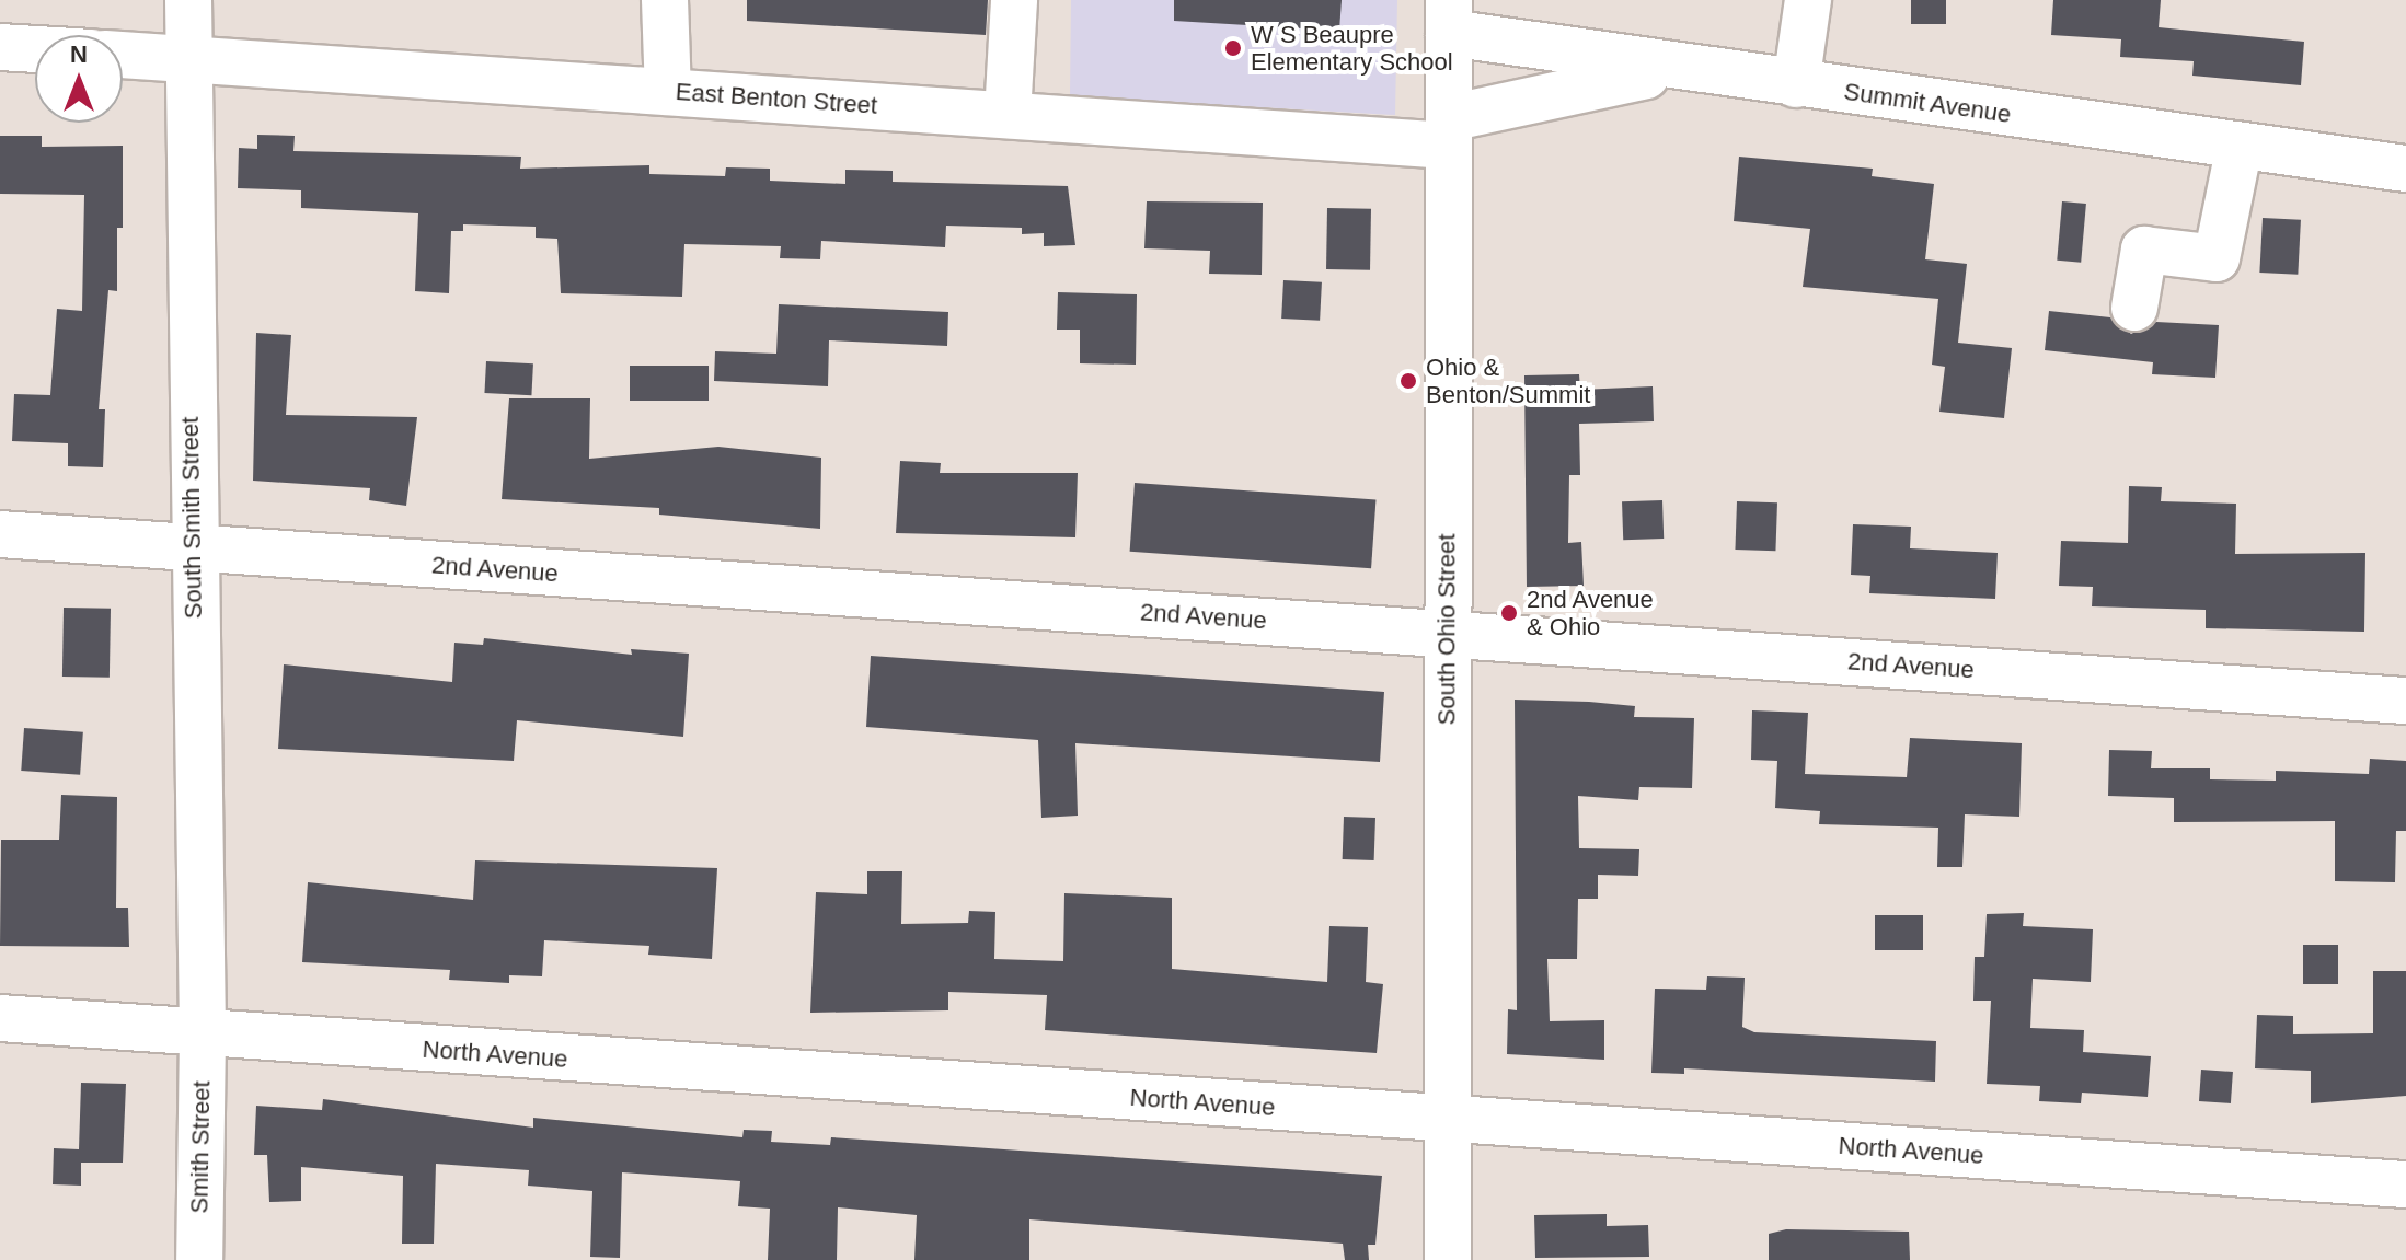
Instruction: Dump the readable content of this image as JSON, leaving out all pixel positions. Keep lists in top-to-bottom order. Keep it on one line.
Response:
{"streets":{"street":["East Benton Street","Summit Avenue","South Smith Street","2nd Avenue","South Ohio Street","North Avenue","Smith Street"]},"crossings":[["East Benton Street","Summit Avenue"],["East Benton Street","South Smith Street"],["East Benton Street","South Ohio Street"],["Summit Avenue","South Ohio Street"],["South Smith Street","2nd Avenue"],["South Smith Street","North Avenue"],["South Smith Street","Smith Street"],["2nd Avenue","South Ohio Street"],["South Ohio Street","North Avenue"],["North Avenue","Smith Street"]],"places":["W S Beaupre Elementary School","Ohio & Benton/Summit","2nd Avenue & Ohio"],"north":"top"}
